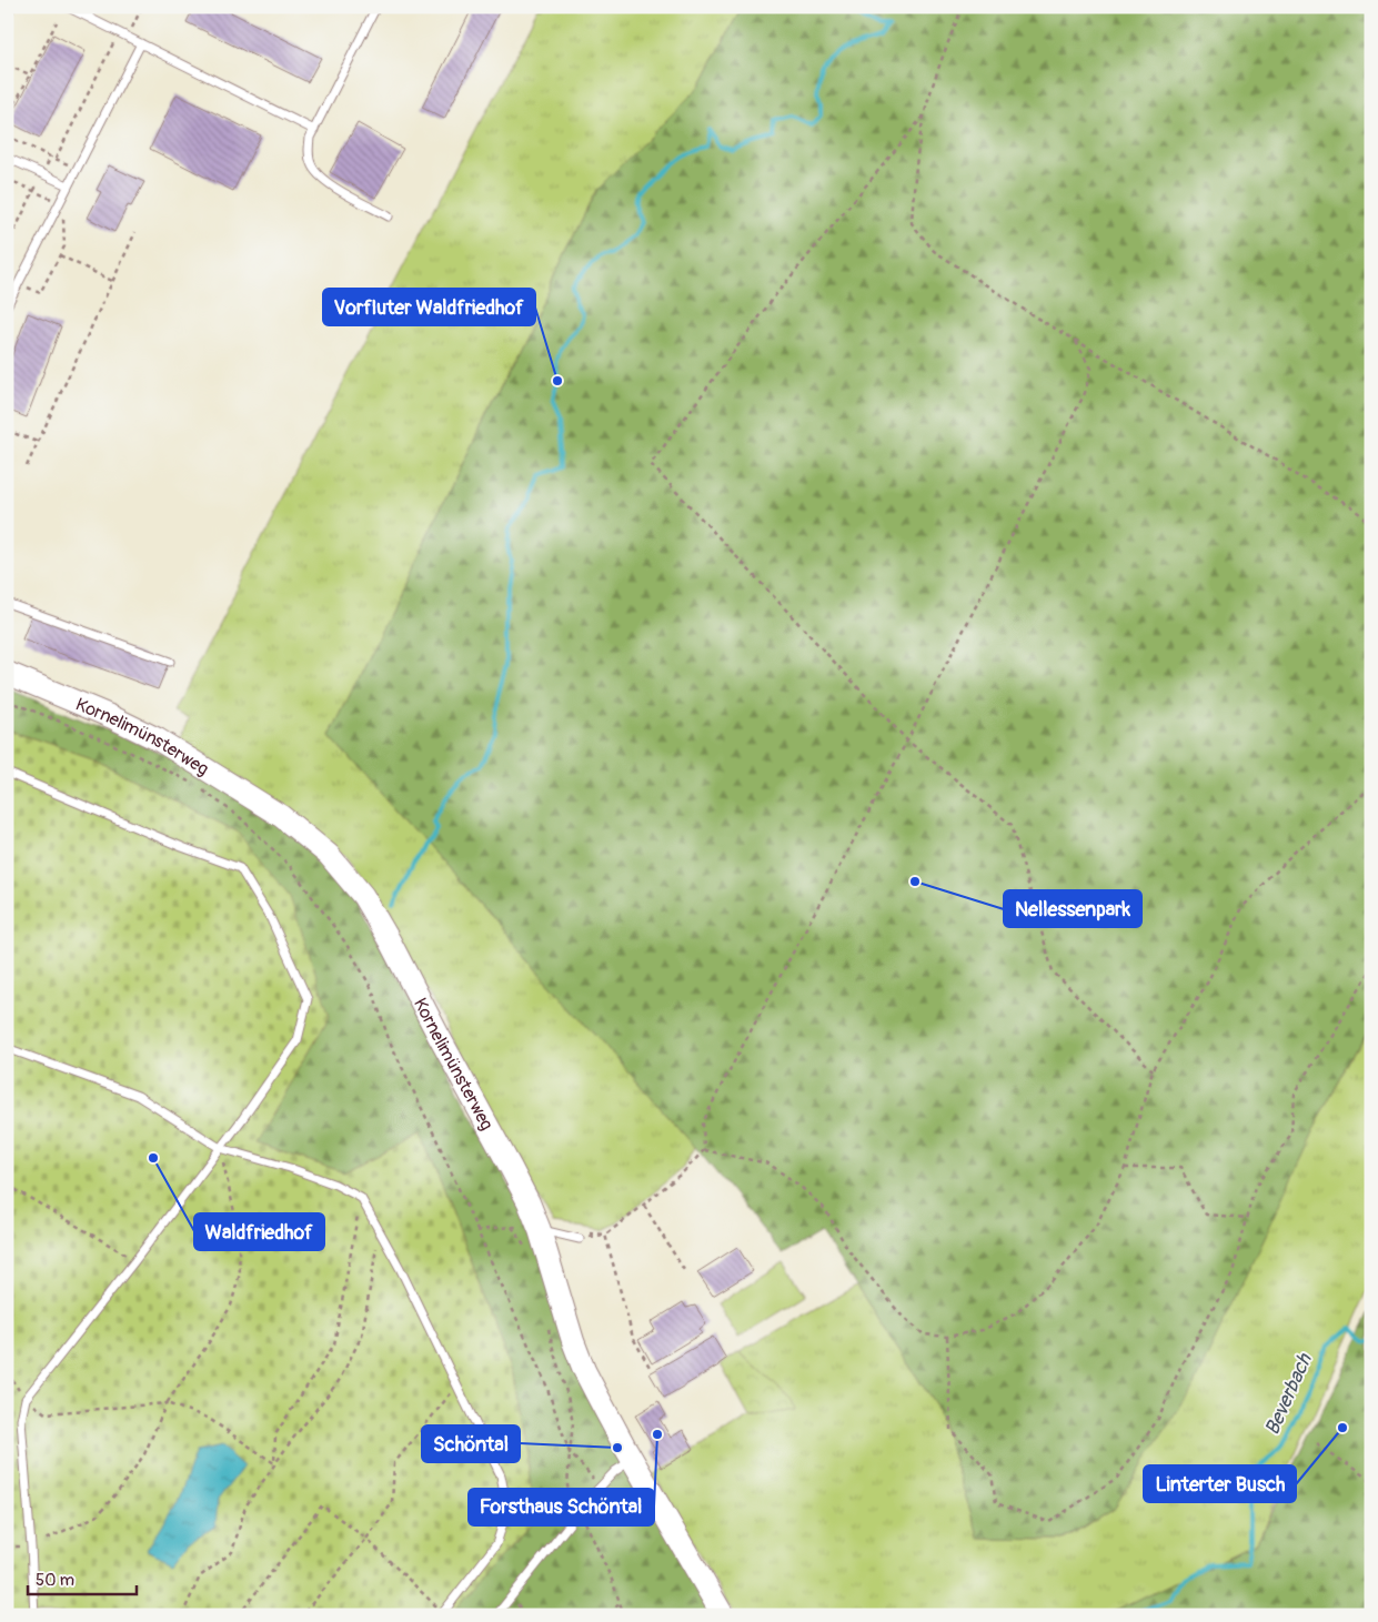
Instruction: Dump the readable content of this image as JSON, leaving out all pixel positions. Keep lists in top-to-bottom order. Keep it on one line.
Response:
{"streets":{"street":["Kornelimünsterweg"]},"water":["Beverbach"],"places":["Vorfluter Waldfriedhof","Nellessenpark","Waldfriedhof","Linterter Busch","Forsthaus Schöntal","Schöntal"],"scale_bar":"50 m"}
